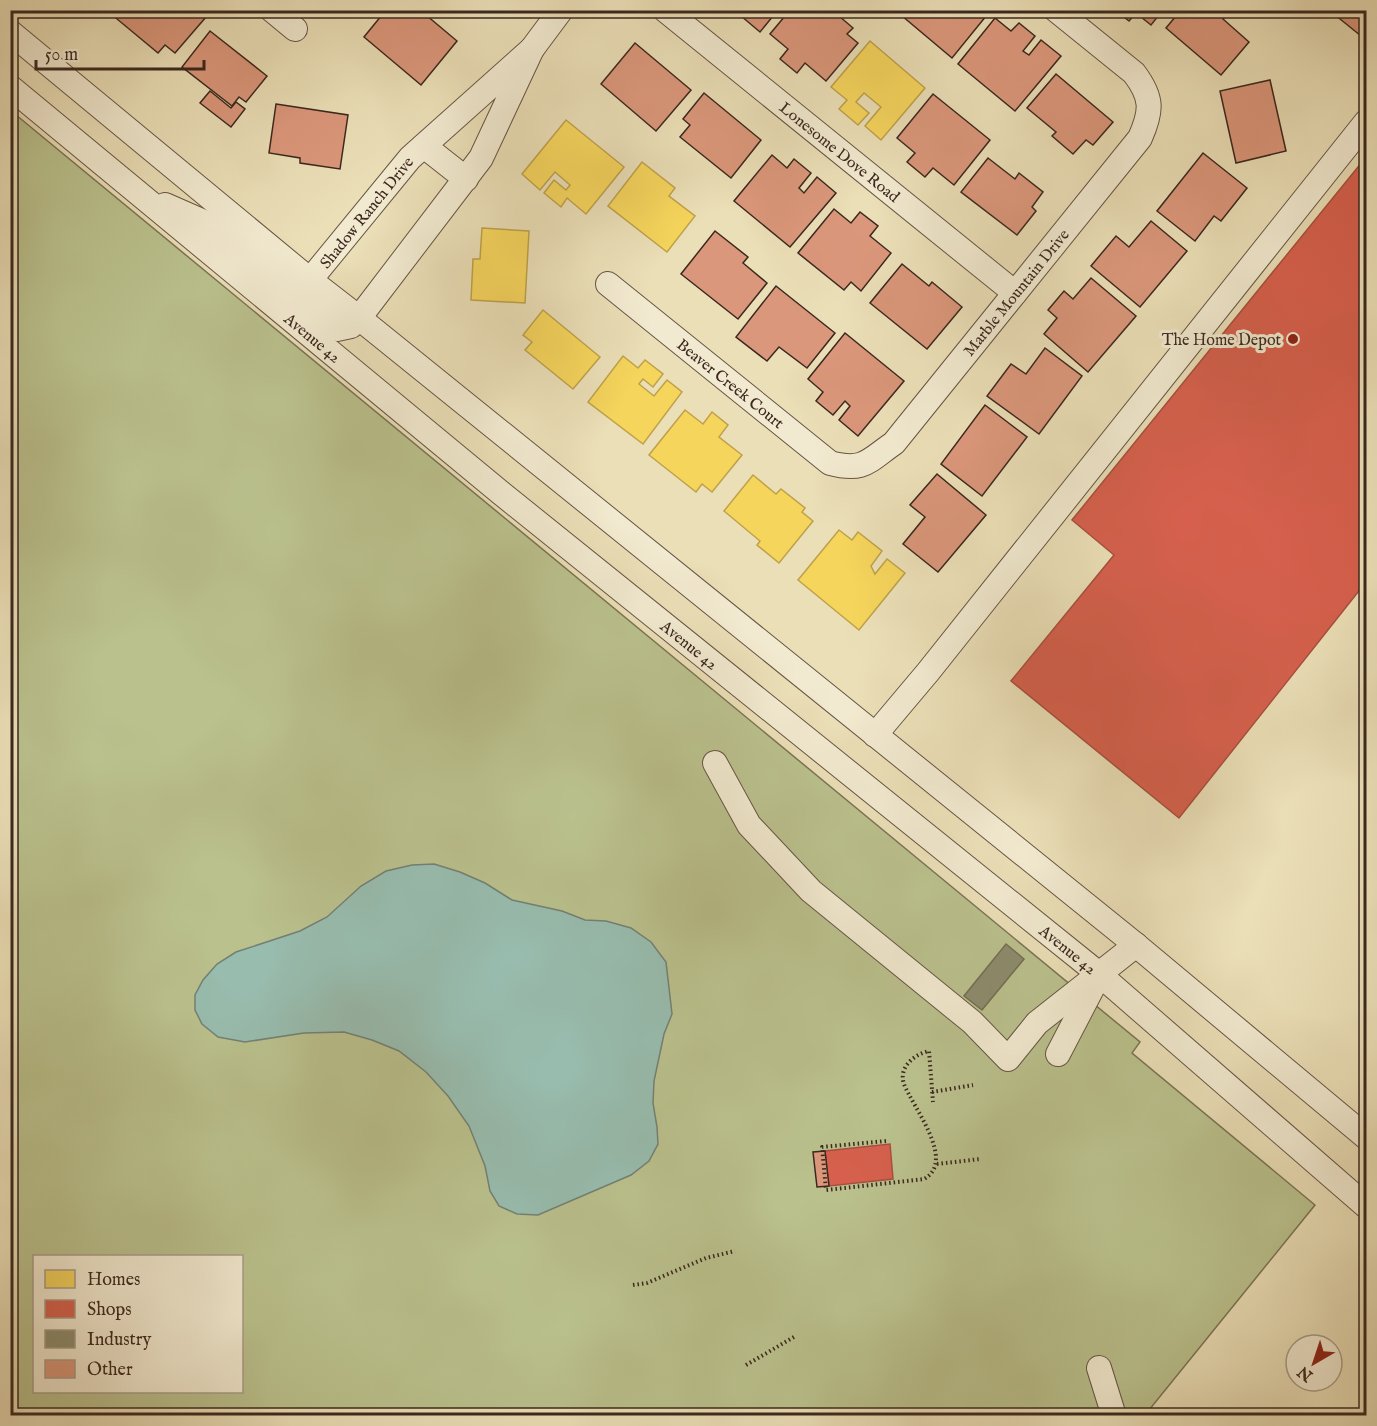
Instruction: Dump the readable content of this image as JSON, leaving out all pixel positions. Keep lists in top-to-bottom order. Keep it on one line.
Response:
{"streets":{"street":["Lonesome Dove Road","Shadow Ranch Drive","Marble Mountain Drive","Avenue 42","Beaver Creek Court"]},"crossings":[["Lonesome Dove Road","Marble Mountain Drive"],["Marble Mountain Drive","Beaver Creek Court"]],"places":["The Home Depot"],"legend":["Homes","Shops","Industry","Other"],"scale_bar":"50 m","north":"bottom left"}
